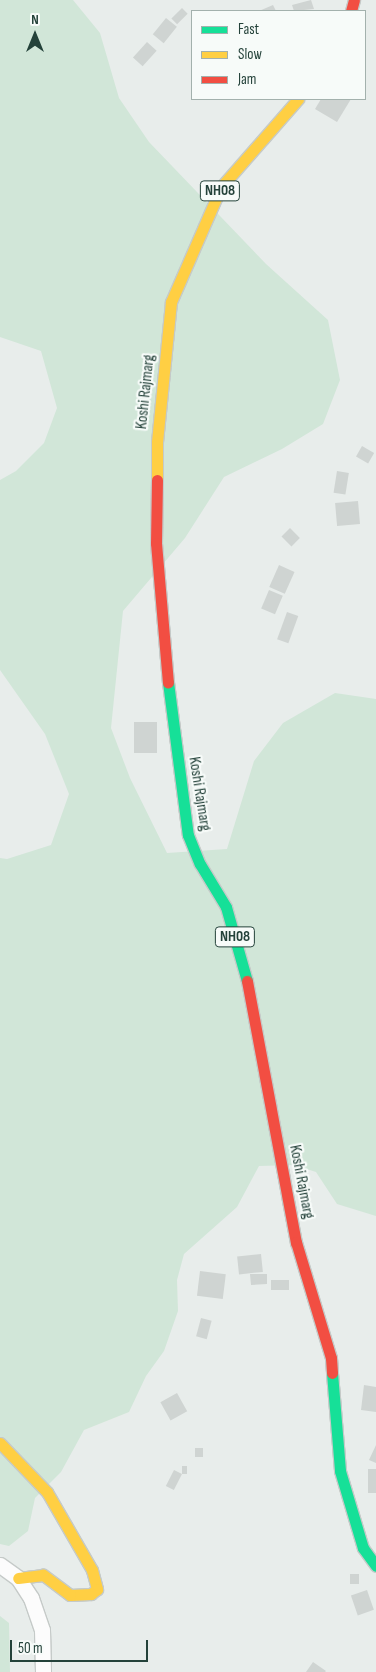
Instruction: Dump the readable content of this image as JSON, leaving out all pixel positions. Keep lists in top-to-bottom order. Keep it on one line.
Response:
{"streets":{"main road":["NH08","Koshi Rajmarg"]},"legend":["Fast","Slow","Jam"],"scale_bar":"50 m","north":"top"}
